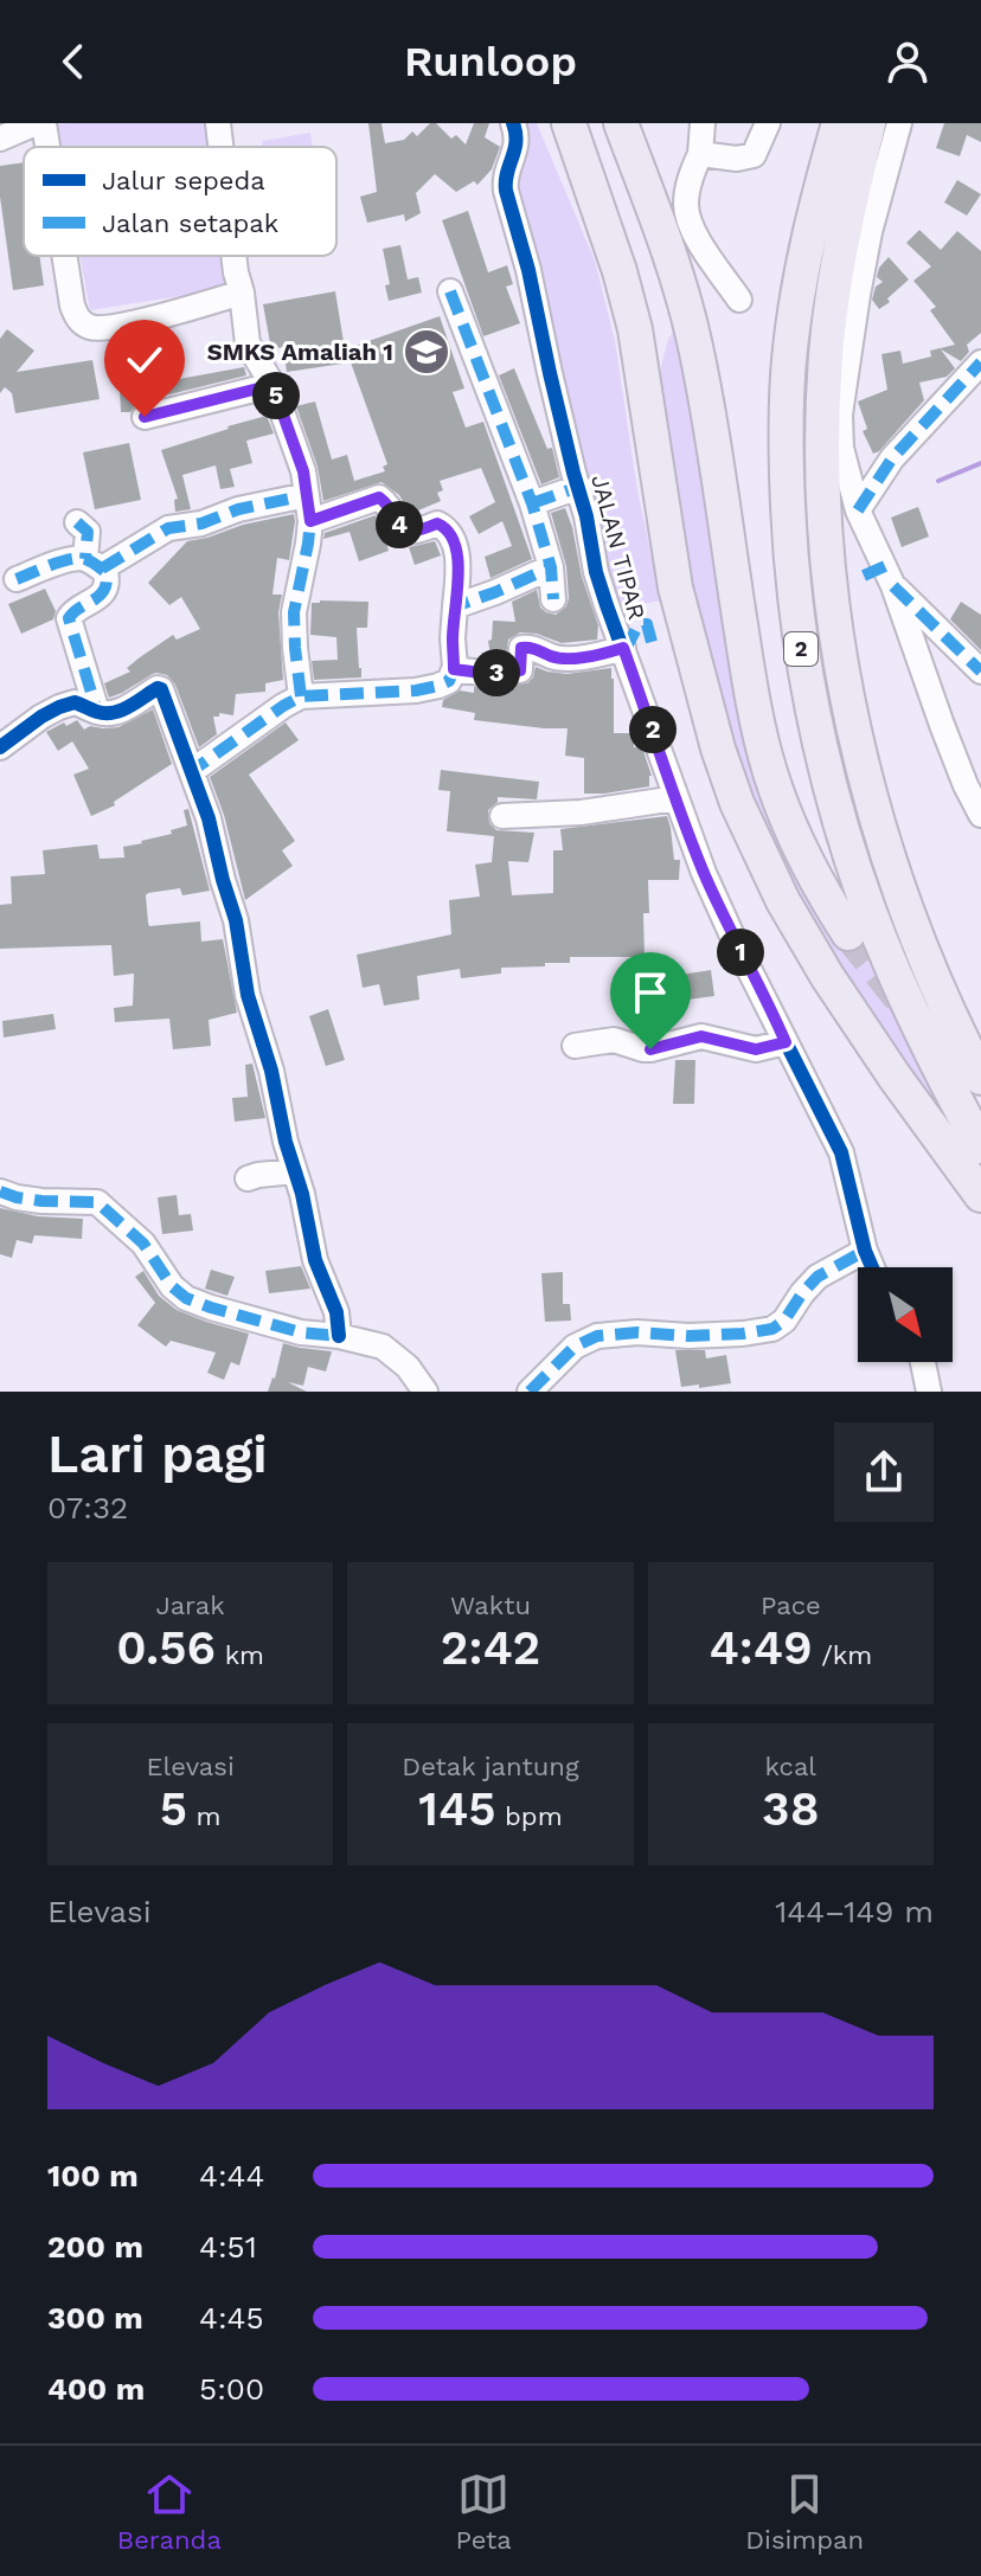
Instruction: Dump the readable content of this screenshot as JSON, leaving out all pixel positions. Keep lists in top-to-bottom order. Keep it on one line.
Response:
{"streets":{"highway":["2"],"street":["JALAN TIPAR"]},"places":{"school or university":["SMKS Amaliah 1"]},"legend":["Jalur sepeda","Jalan setapak"],"north":"bottom right","page":{"header":"Runloop","pins":["5","4","3","2","1"],"heading":["Lari pagi","07:32"],"stats":[["Jarak","0.56 km"],["Waktu","2:42"],["Pace","4:49 /km"],["Elevasi","5 m"],["Detak jantung","145 bpm"],["kcal","38"]],"chart":["Elevasi","144–149 m"],"list":[{"name":"100 m","note":"4:44"},{"name":"200 m","note":"4:51"},{"name":"300 m","note":"4:45"},{"name":"400 m","note":"5:00"}],"tabs":["Beranda","Peta","Disimpan"]}}
